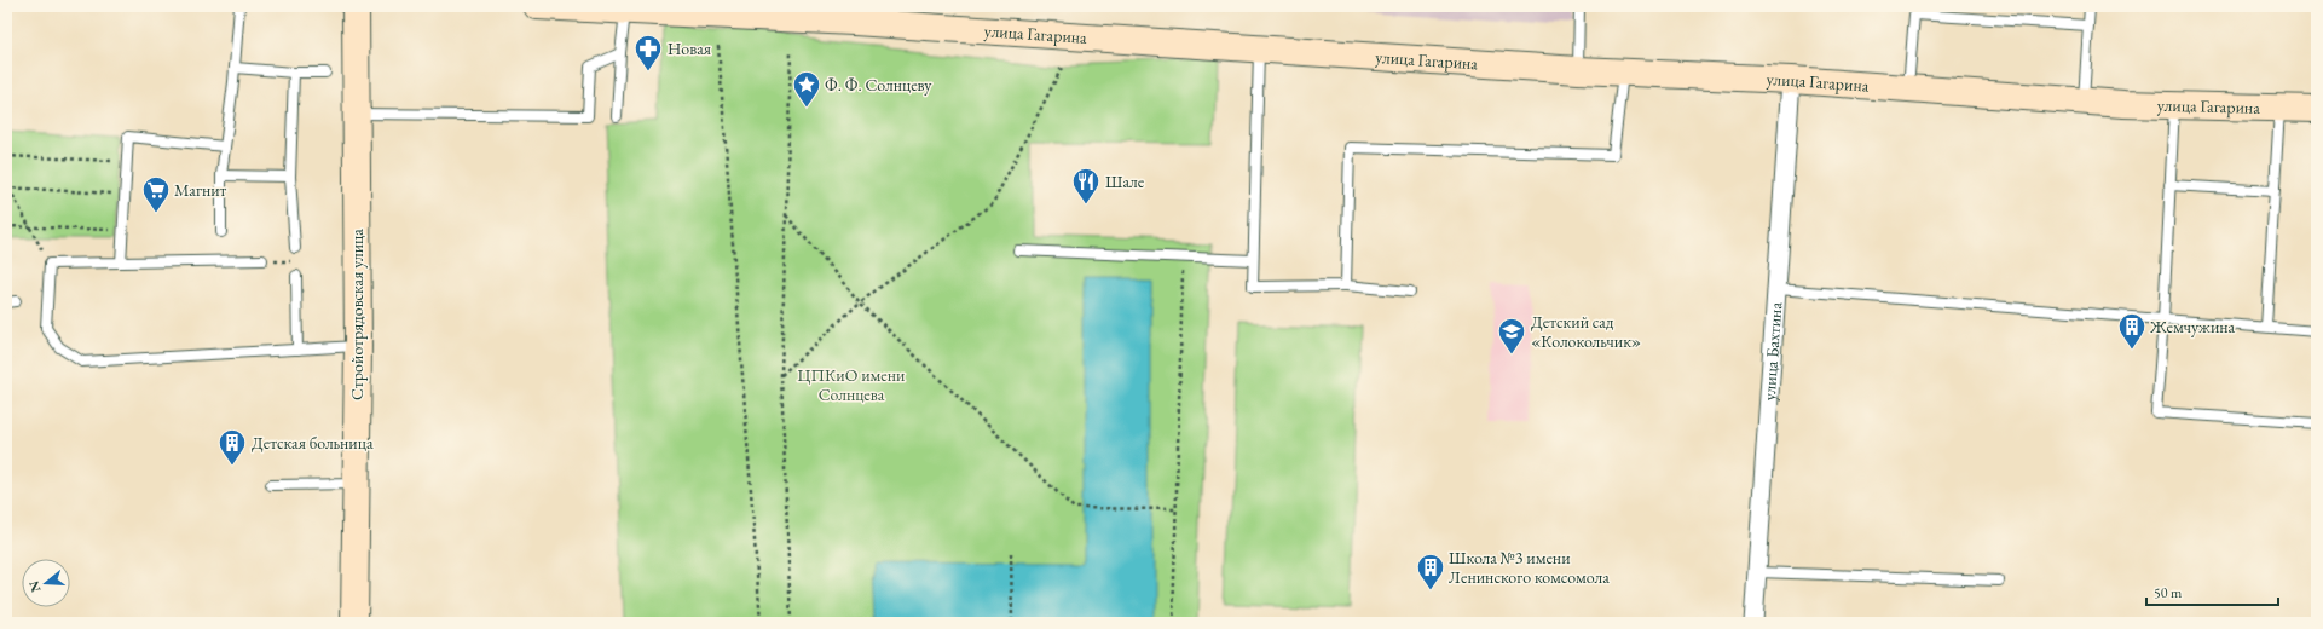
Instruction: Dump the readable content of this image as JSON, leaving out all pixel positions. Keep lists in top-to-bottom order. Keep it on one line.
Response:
{"streets":{"main road":["улица Гагарина","Стройотрядовская улица"],"street":["улица Бахтина"]},"crossings":[["улица Гагарина","улица Бахтина"]],"parks":["ЦПКиО имени Солнцева"],"places":{"pharmacy":["Новая"],"place":["Ф. Ф. Солнцеву"],"restaurant":["Шале"],"supermarket":["Магнит"],"building":["Жемчужина","Детская больница","Школа №3 имени Ленинского комсомола"],"school or university":["Детский сад «Колокольчик»"]},"scale_bar":"50 m","north":"left"}
